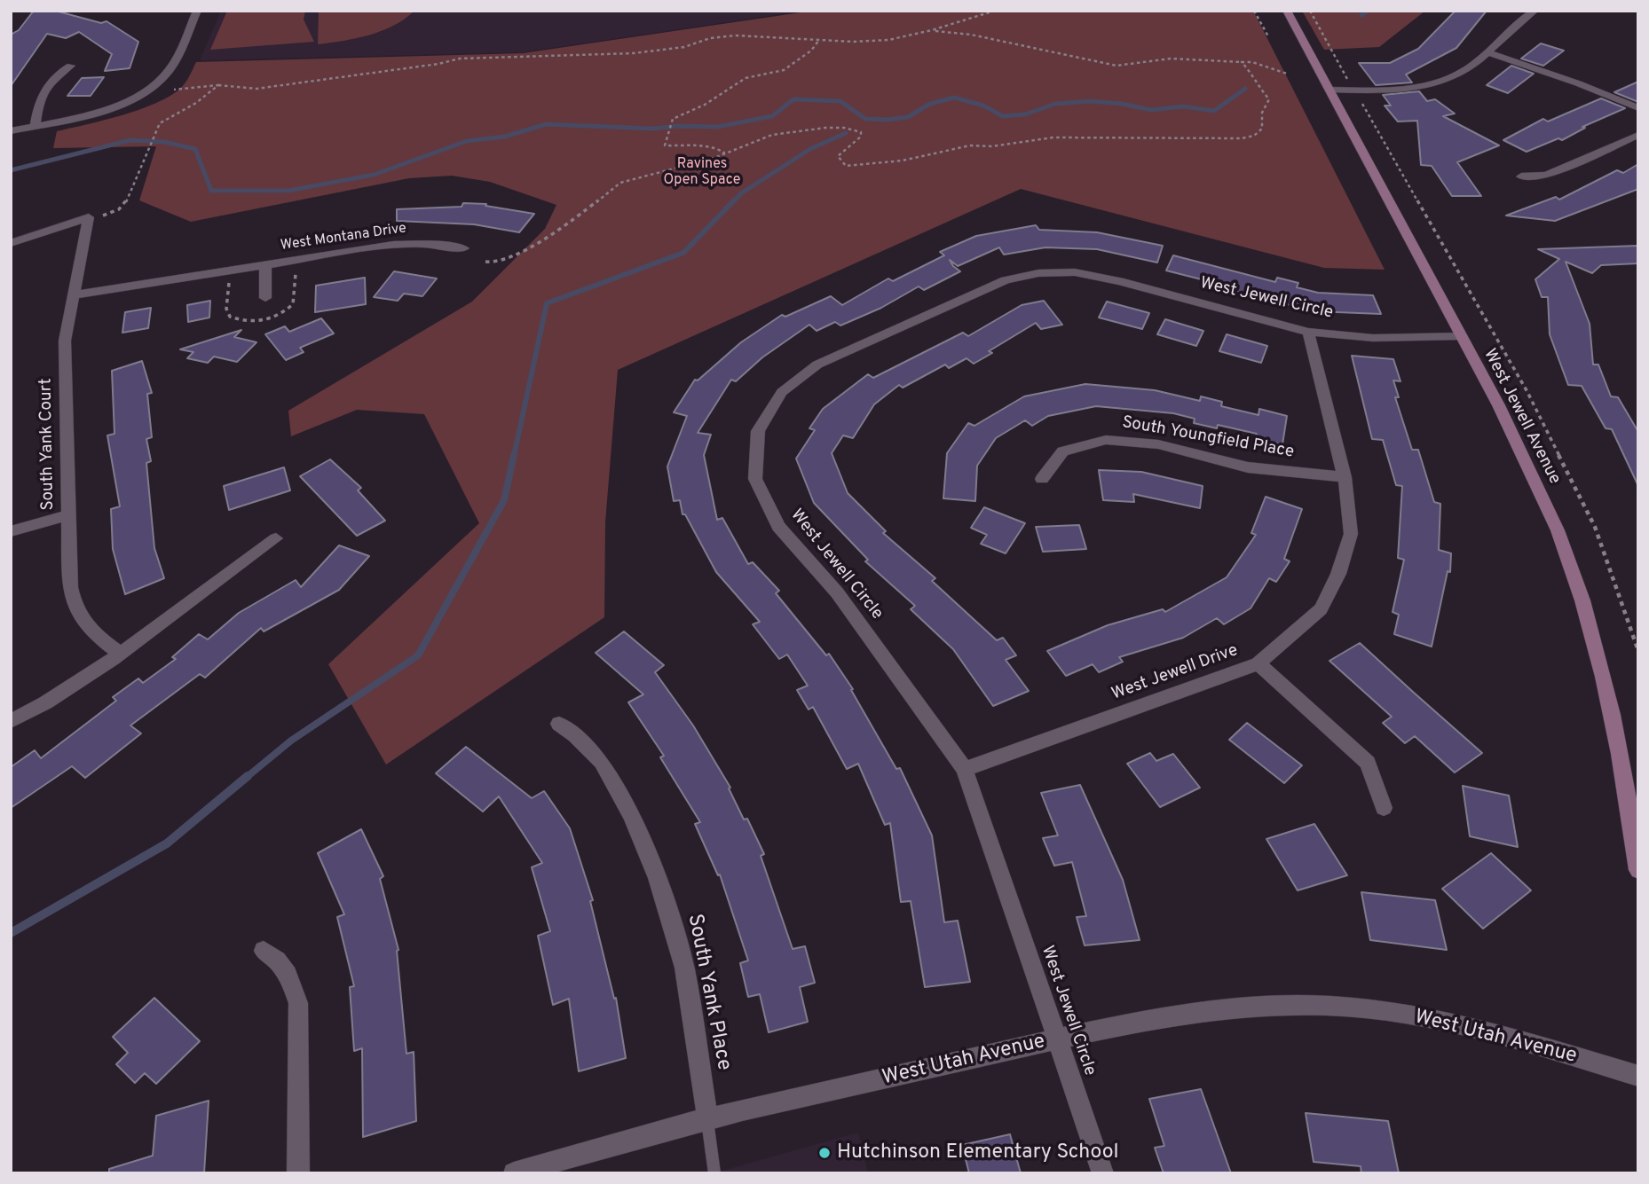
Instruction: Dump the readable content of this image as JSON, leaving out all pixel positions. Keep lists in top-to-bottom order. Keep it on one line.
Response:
{"streets":{"main road":["West Jewell Avenue"],"street":["West Montana Drive","West Jewell Circle","South Youngfield Place","South Yank Court","West Jewell Drive","South Yank Place","West Utah Avenue"]},"crossings":[["West Montana Drive","South Yank Court"],["West Jewell Circle","West Jewell Avenue"],["West Jewell Circle","West Jewell Drive"],["West Jewell Circle","West Utah Avenue"],["South Youngfield Place","West Jewell Drive"],["South Yank Place","West Utah Avenue"]],"parks":["Ravines Open Space"],"places":["Hutchinson Elementary School"]}
